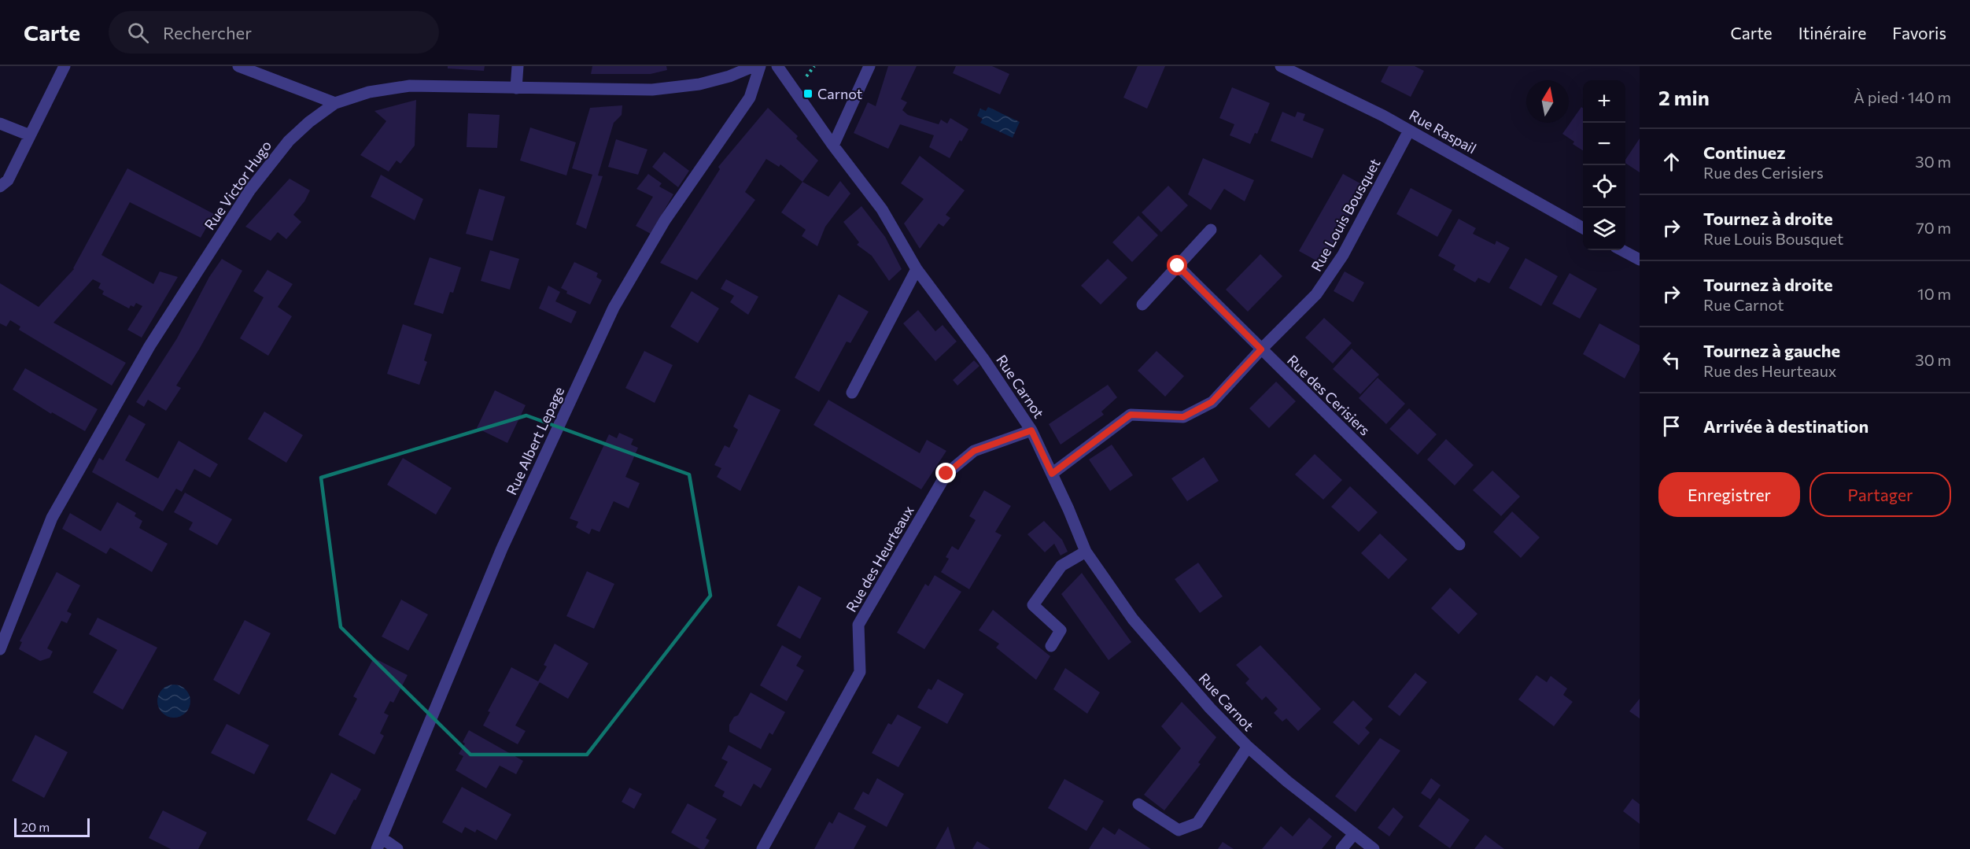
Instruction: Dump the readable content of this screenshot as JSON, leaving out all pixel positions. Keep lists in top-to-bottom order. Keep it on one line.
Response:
{"streets":{"street":["Rue Raspail","Rue Victor Hugo","Rue Louis Bousquet","Rue Carnot","Rue des Cerisiers","Rue Albert Lepage","Rue des Heurteaux"]},"crossings":[["Rue Raspail","Rue Louis Bousquet"],["Rue Louis Bousquet","Rue Carnot"],["Rue Louis Bousquet","Rue des Cerisiers"],["Rue Carnot","Rue des Heurteaux"]],"places":{"transit":["Carnot"]},"scale_bar":"20 m","north":"top","page":{"header":"Carte","search":"Rechercher","nav":["Carte","Itinéraire","Favoris"],"heading":["2 min","À pied · 140 m"],"map_buttons":["+","−"],"list":[["Continuez","Rue des Cerisiers","30 m"],["Tournez à droite","Rue Louis Bousquet","70 m"],["Tournez à droite","Rue Carnot","10 m"],["Tournez à gauche","Rue des Heurteaux","30 m"],"Arrivée à destination"],"buttons":["Enregistrer","Partager"],"scale":"20 m"}}
